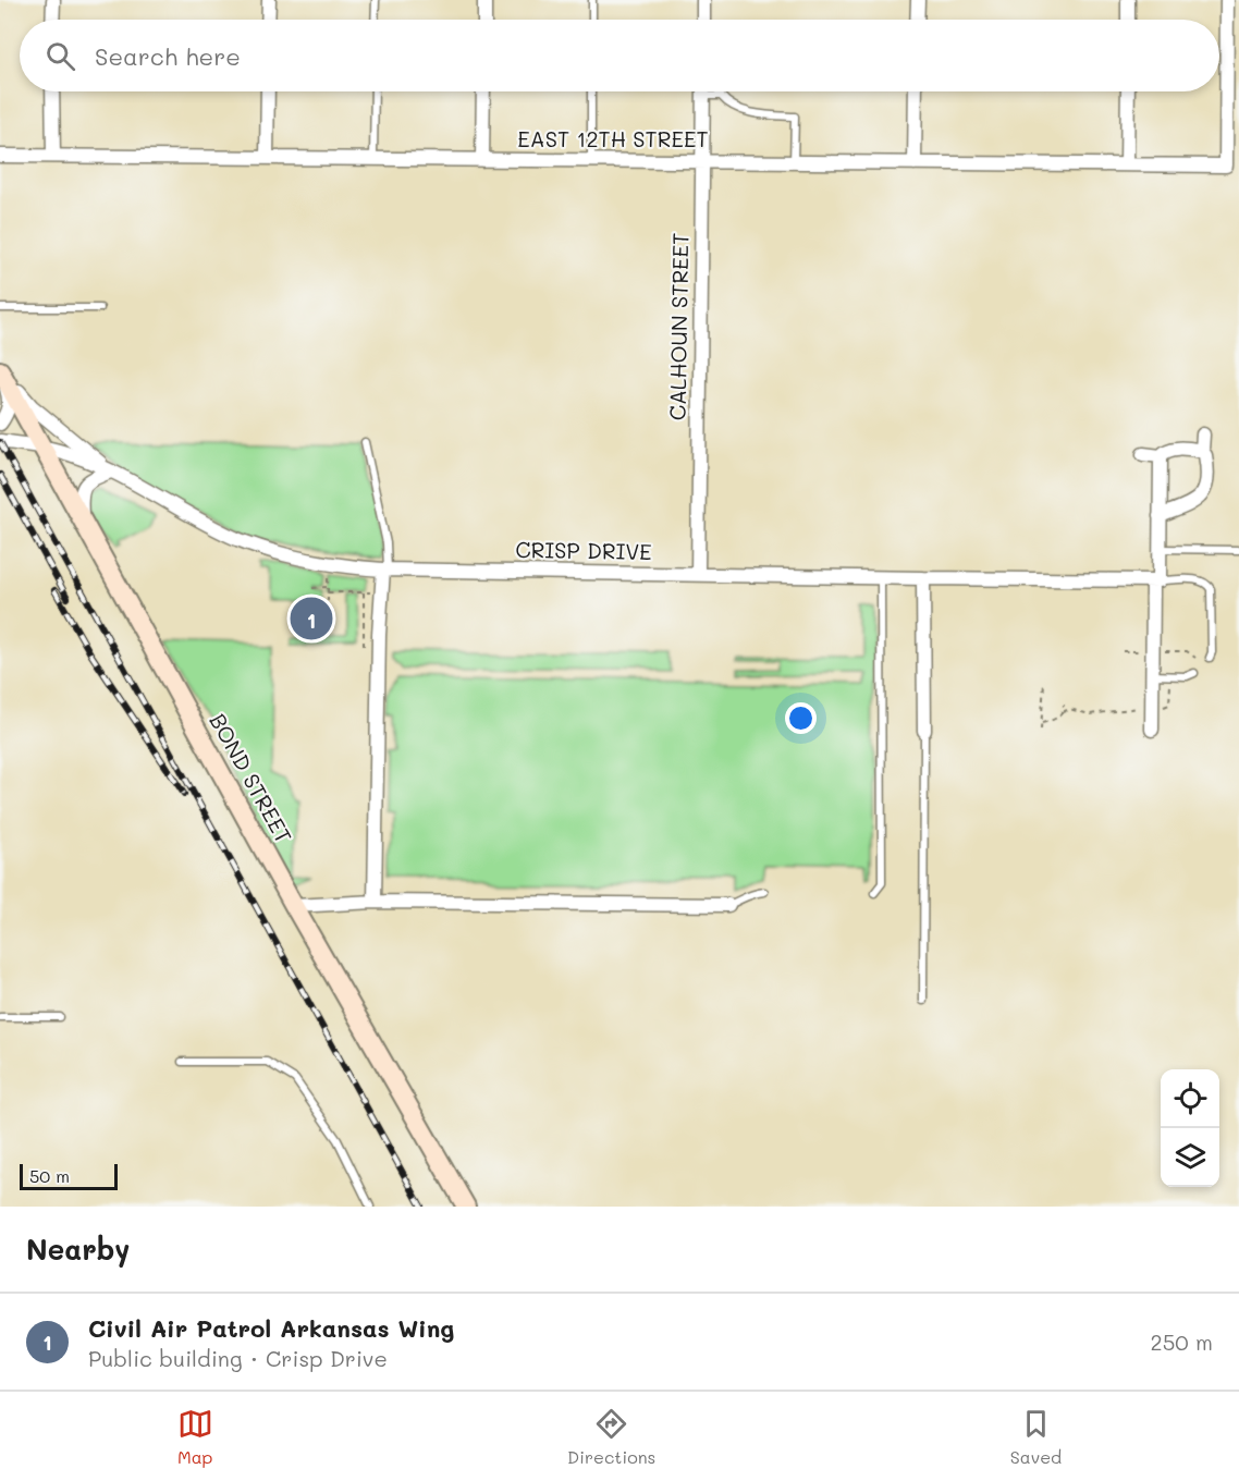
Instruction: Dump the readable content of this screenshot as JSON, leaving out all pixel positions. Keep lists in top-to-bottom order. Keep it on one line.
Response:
{"streets":{"street":["EAST 12TH STREET","CALHOUN STREET","CRISP DRIVE","BOND STREET"]},"crossings":[["EAST 12TH STREET","CALHOUN STREET"],["CALHOUN STREET","CRISP DRIVE"],["CRISP DRIVE","BOND STREET"]],"scale_bar":"50 m","page":{"search":"Search here","pins":"1","scale":"50 m","heading":"Nearby","list":[{"mark":"1","name":"Civil Air Patrol Arkansas Wing","note":"Public building · Crisp Drive","value":"250 m"}],"nav":["Map","Directions","Saved"]}}
